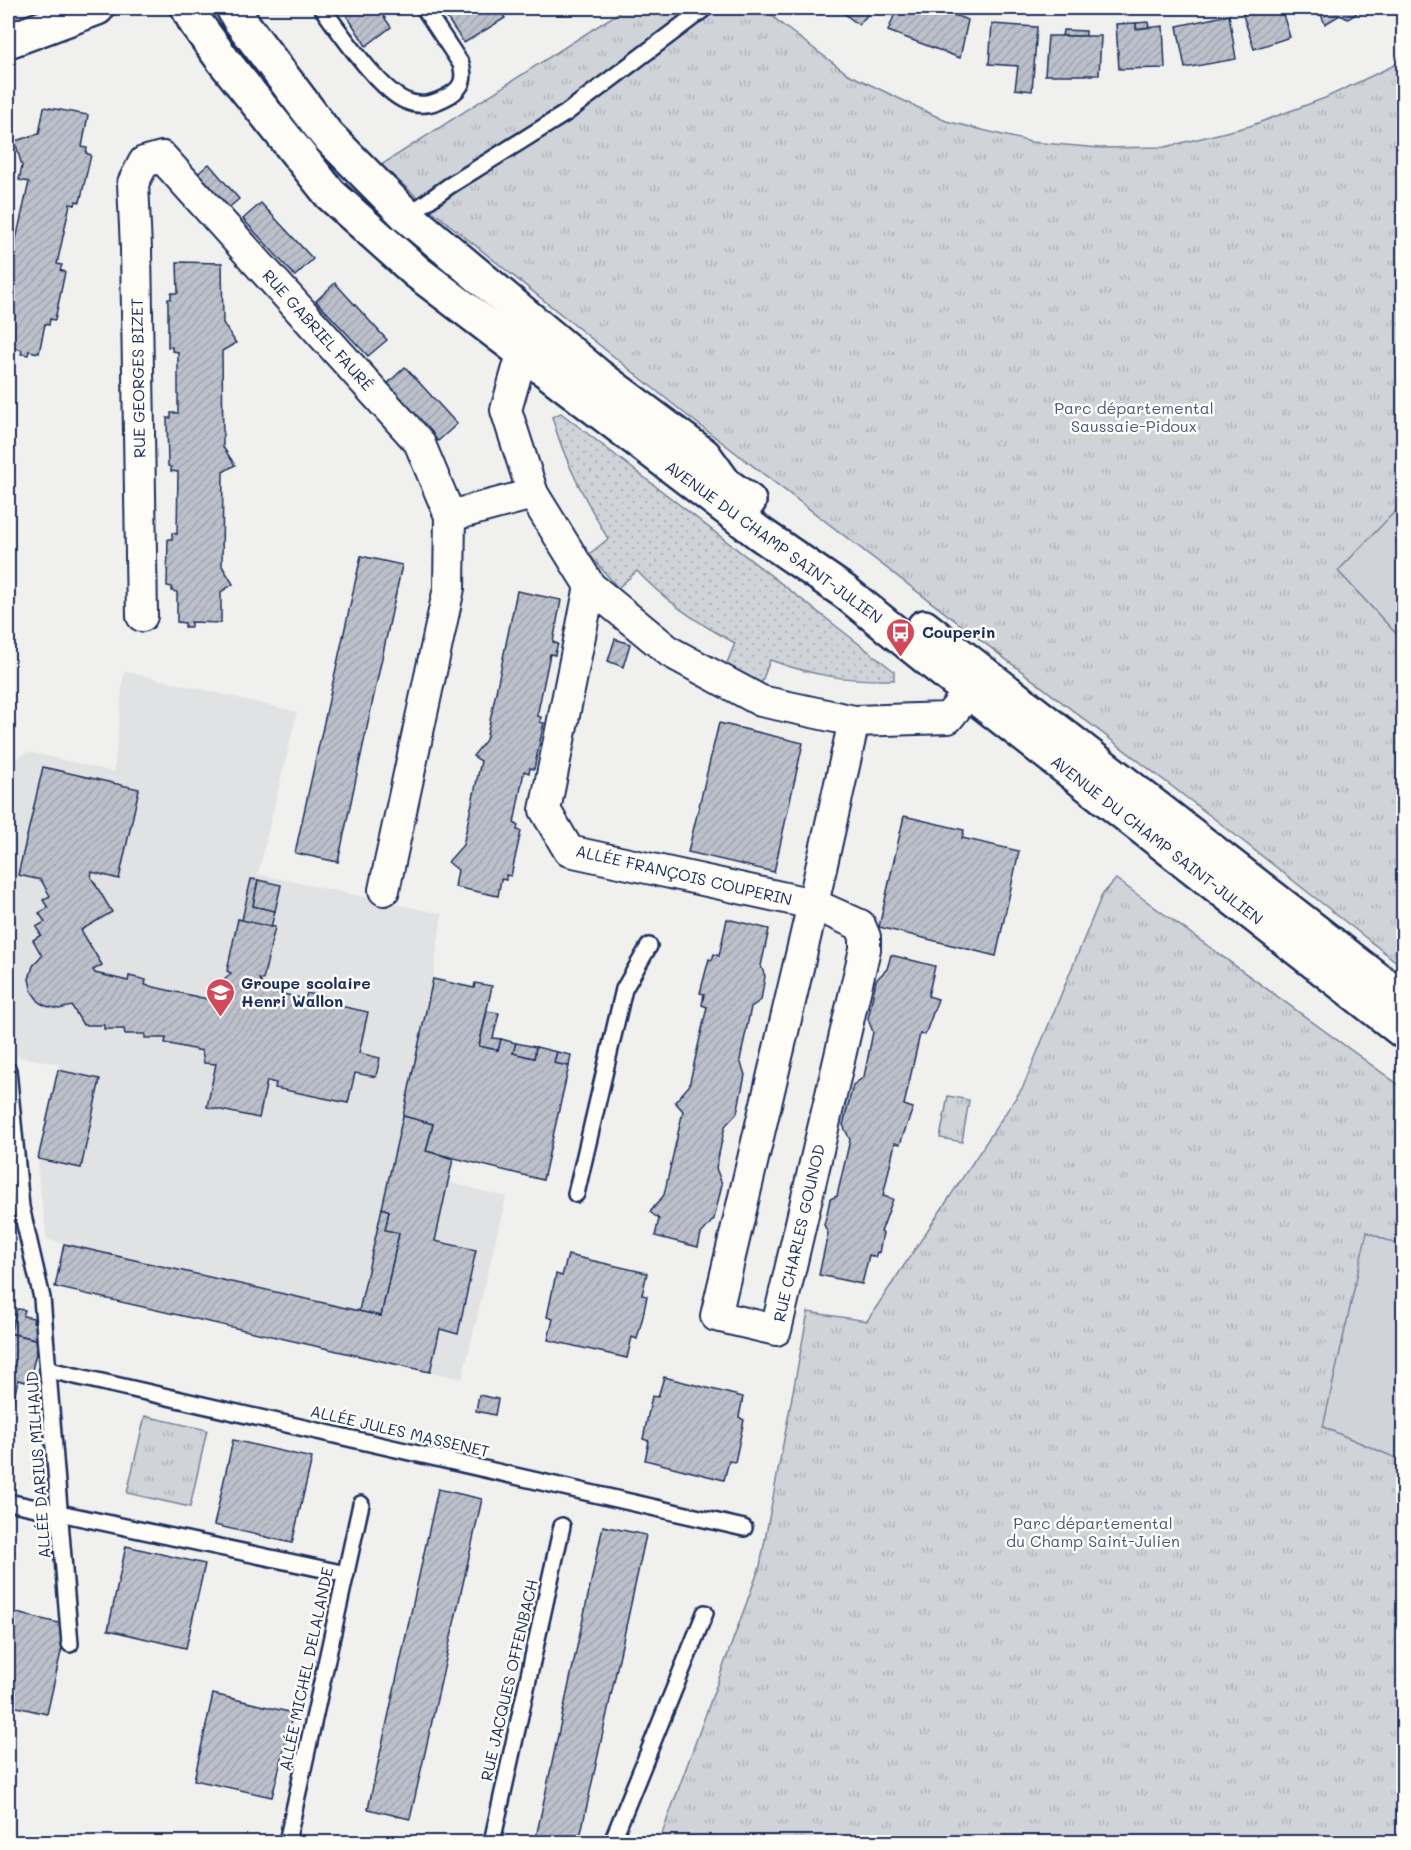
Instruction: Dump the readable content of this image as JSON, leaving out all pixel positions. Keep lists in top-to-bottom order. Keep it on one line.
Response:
{"streets":{"main road":["AVENUE DU CHAMP SAINT-JULIEN"],"street":["RUE GABRIEL FAURÉ","RUE GEORGES BIZET","ALLÉE FRANÇOIS COUPERIN","RUE CHARLES GOUNOD"],"lane":["ALLÉE JULES MASSENET","ALLÉE DARIUS MILHAUD","ALLÉE MICHEL DELALANDE","RUE JACQUES OFFENBACH"]},"crossings":[["RUE GABRIEL FAURÉ","RUE GEORGES BIZET"],["ALLÉE FRANÇOIS COUPERIN","RUE CHARLES GOUNOD"],["ALLÉE JULES MASSENET","ALLÉE DARIUS MILHAUD"]],"parks":["Parc départemental Saussaie-Pidoux","Parc départemental du Champ Saint-Julien"],"places":{"bus stop":["Couperin"],"school or university":["Groupe scolaire Henri Wallon"]}}
